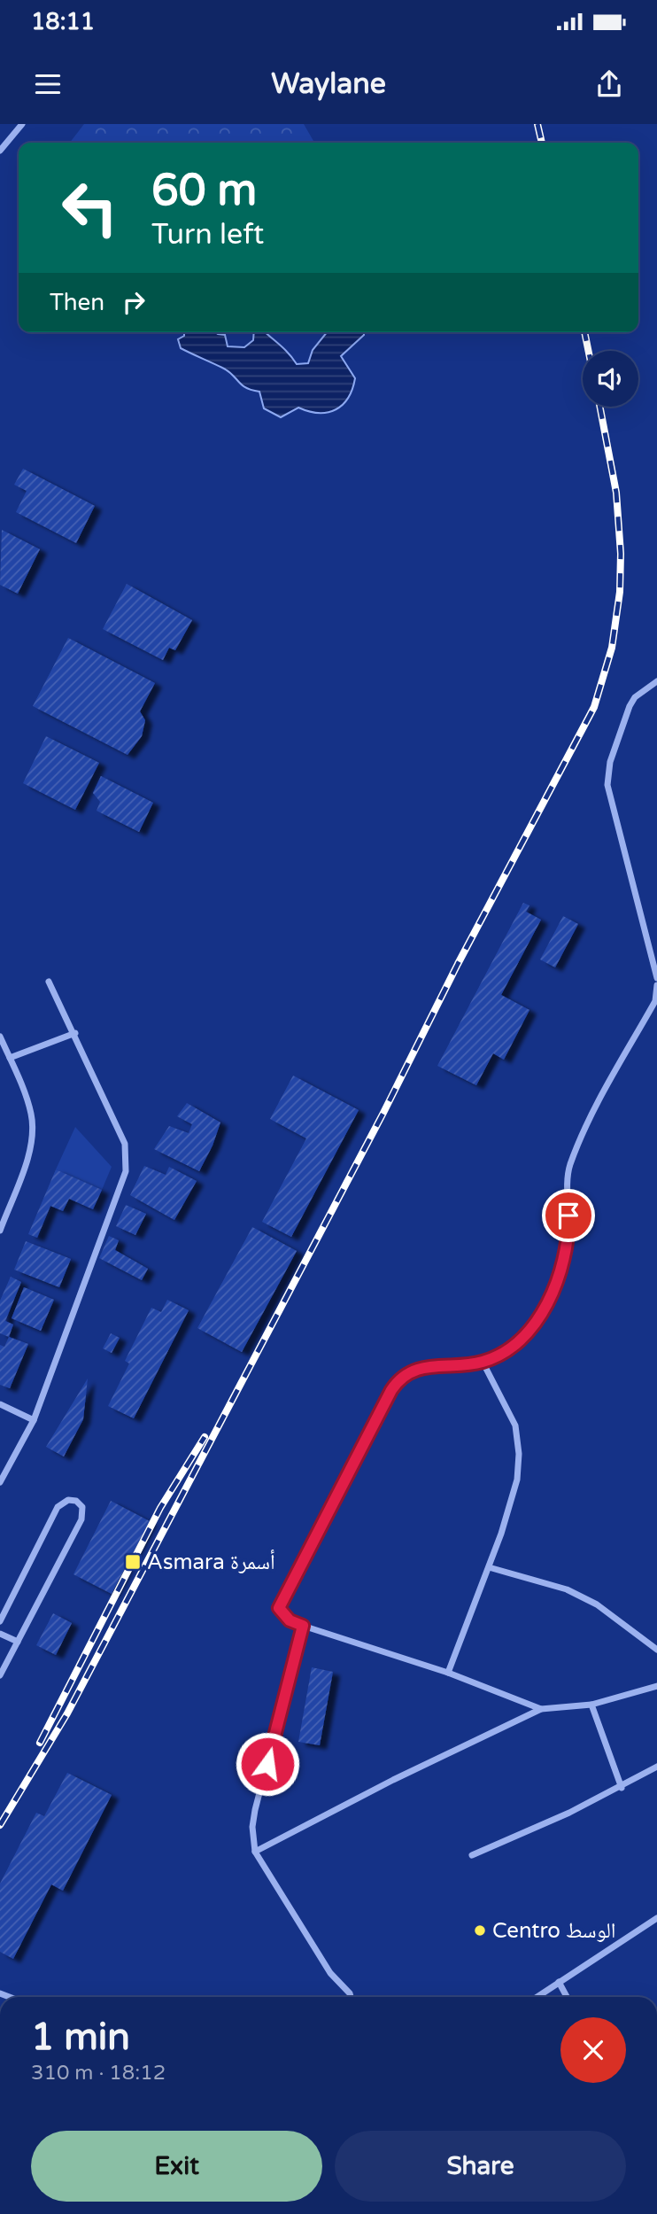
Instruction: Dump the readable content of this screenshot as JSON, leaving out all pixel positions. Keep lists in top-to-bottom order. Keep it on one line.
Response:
{"places":{"transit":["Asmara أسمرة"],"other":["Centro الوسط"]},"page":{"status":"18:11","header":"Waylane","turn":["60 m","Turn left"],"then":"Then","heading":["1 min","310 m · 18:12"],"buttons":["Exit","Share"]}}
